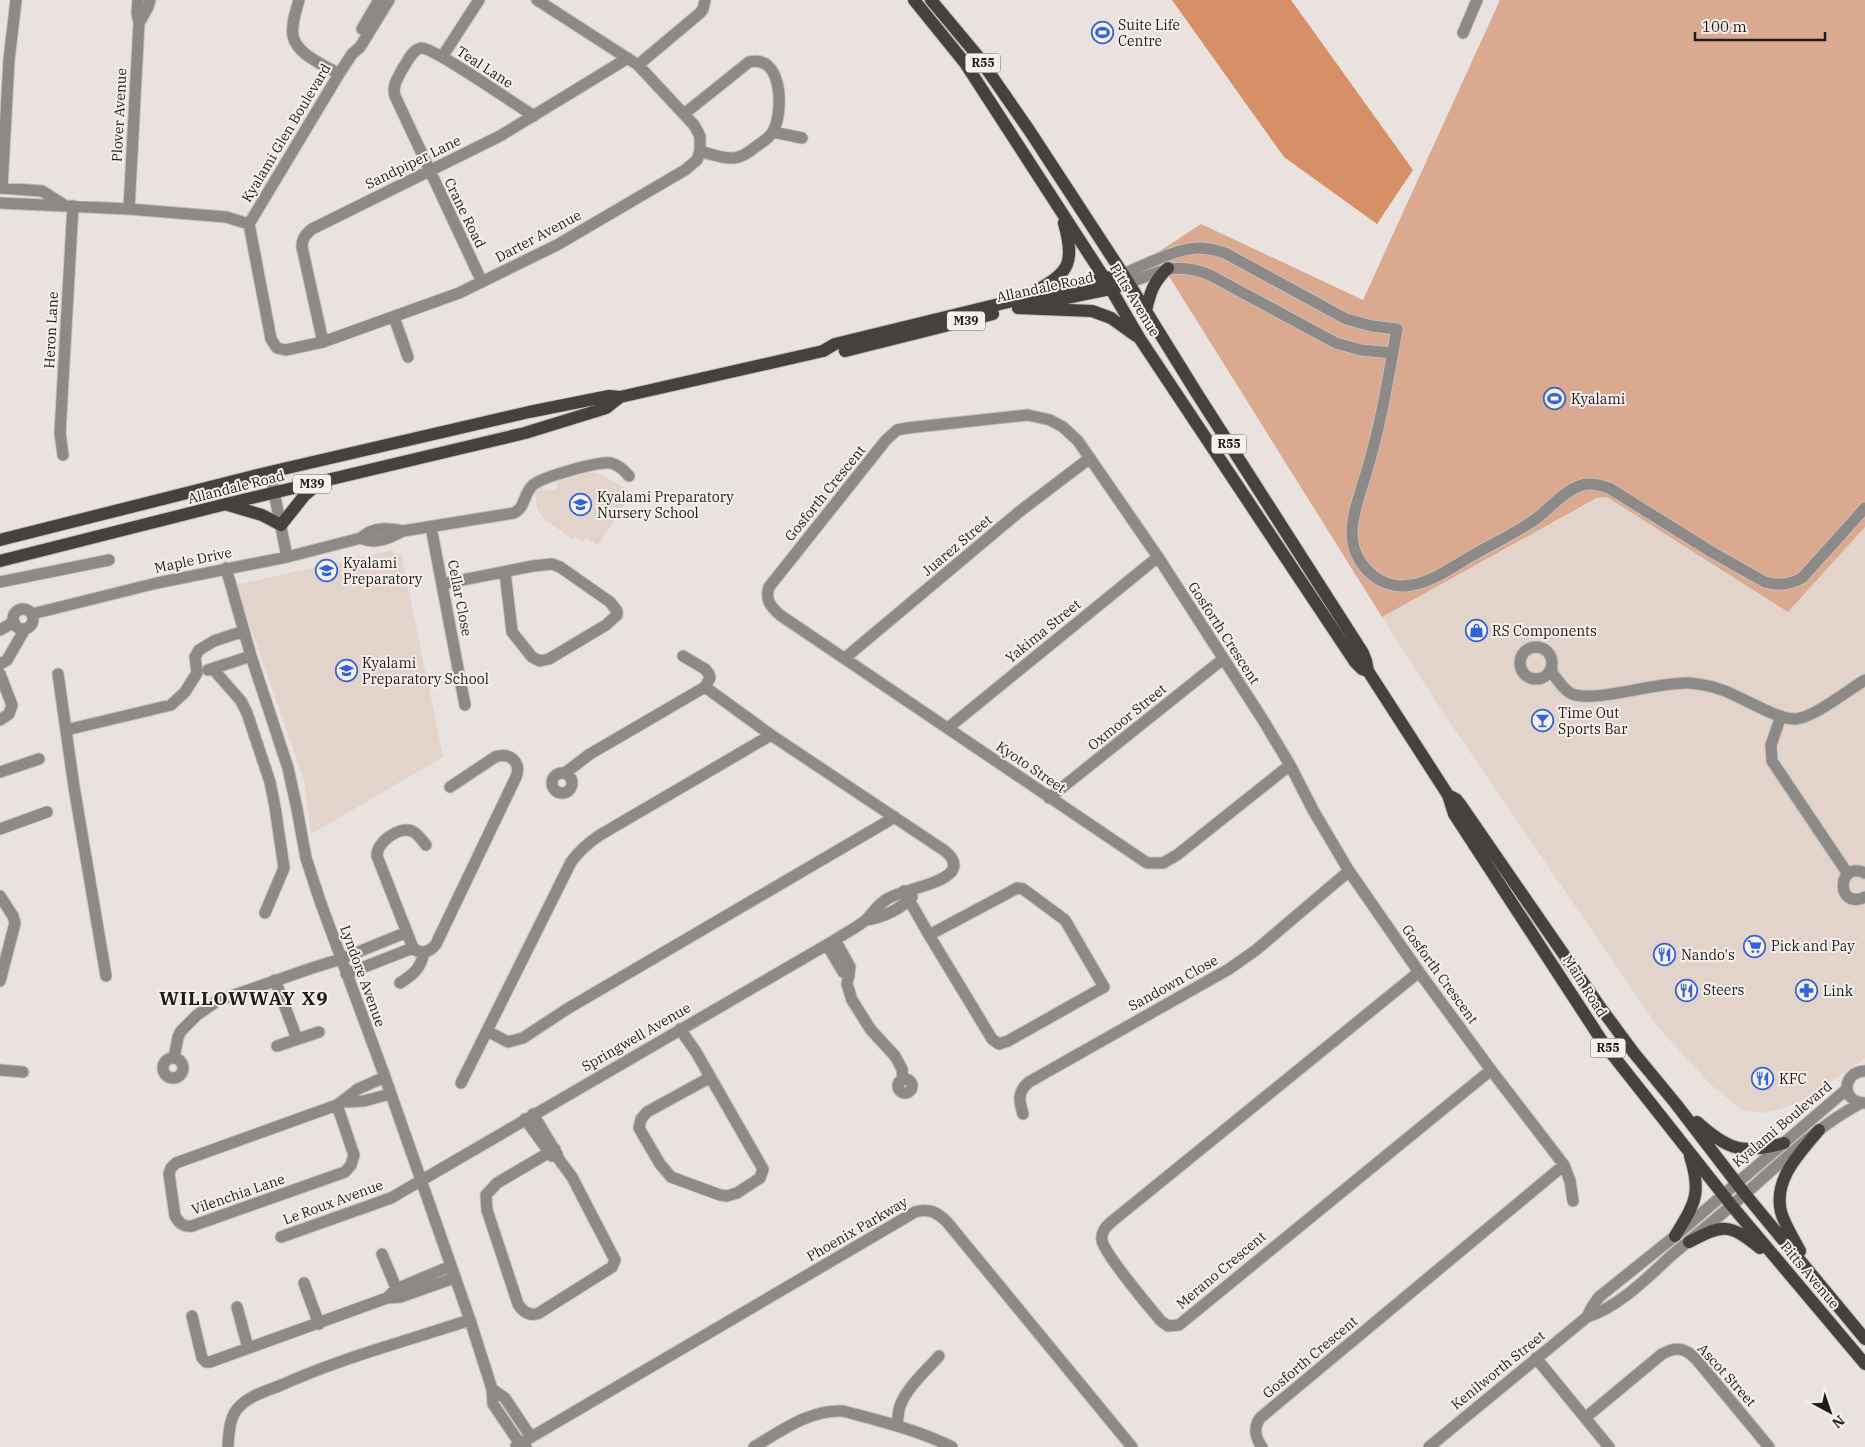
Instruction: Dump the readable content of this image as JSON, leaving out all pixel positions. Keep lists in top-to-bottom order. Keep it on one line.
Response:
{"streets":{"main road":["R55","Allandale Road","Pitts Avenue","M39","Main Road"],"street":["Teal Lane","Plover Avenue","Kyalami Glen Boulevard","Sandpiper Lane","Crane Road","Darter Avenue","Heron Lane","Gosforth Crescent","Juarez Street","Maple Drive","Cellar Close","Yakima Street","Oxmoor Street","Kyoto Street","Lyndore Avenue","Sandown Close","Springwell Avenue","Kyalami Boulevard","Vilenchia Lane","Le Roux Avenue","Phoenix Parkway","Merano Crescent","Kenilworth Street","Ascot Street"]},"crossings":[["Teal Lane","Sandpiper Lane"],["Teal Lane","Crane Road"],["Plover Avenue","Kyalami Glen Boulevard"],["Kyalami Glen Boulevard","Darter Avenue"],["Kyalami Glen Boulevard","Heron Lane"],["Sandpiper Lane","Crane Road"],["Sandpiper Lane","Darter Avenue"],["Crane Road","Darter Avenue"],["Allandale Road","Pitts Avenue"],["Pitts Avenue","Main Road"],["Pitts Avenue","Kyalami Boulevard"],["Pitts Avenue","Kenilworth Street"],["Gosforth Crescent","Juarez Street"],["Gosforth Crescent","Yakima Street"],["Gosforth Crescent","Oxmoor Street"],["Gosforth Crescent","Kyoto Street"],["Gosforth Crescent","Sandown Close"],["Gosforth Crescent","Merano Crescent"],["Juarez Street","Kyoto Street"],["Maple Drive","Cellar Close"],["Maple Drive","Lyndore Avenue"],["Yakima Street","Kyoto Street"],["Oxmoor Street","Kyoto Street"],["Lyndore Avenue","Springwell Avenue"],["Lyndore Avenue","Vilenchia Lane"],["Lyndore Avenue","Le Roux Avenue"],["Lyndore Avenue","Phoenix Parkway"],["Main Road","Kyalami Boulevard"],["Main Road","Kenilworth Street"],["Springwell Avenue","Le Roux Avenue"],["Kyalami Boulevard","Kenilworth Street"]],"districts":["WILLOWWAY X9"],"places":{"sports":["Suite Life Centre","Kyalami"],"school or university":["Kyalami Preparatory Nursery School","Kyalami Preparatory","Kyalami Preparatory School"],"shop":["RS Components"],"bar":["Time Out Sports Bar"],"supermarket":["Pick and Pay"],"restaurant":["Nando's","Steers","KFC"],"pharmacy":["Link"]},"scale_bar":"100 m","north":"bottom right"}
